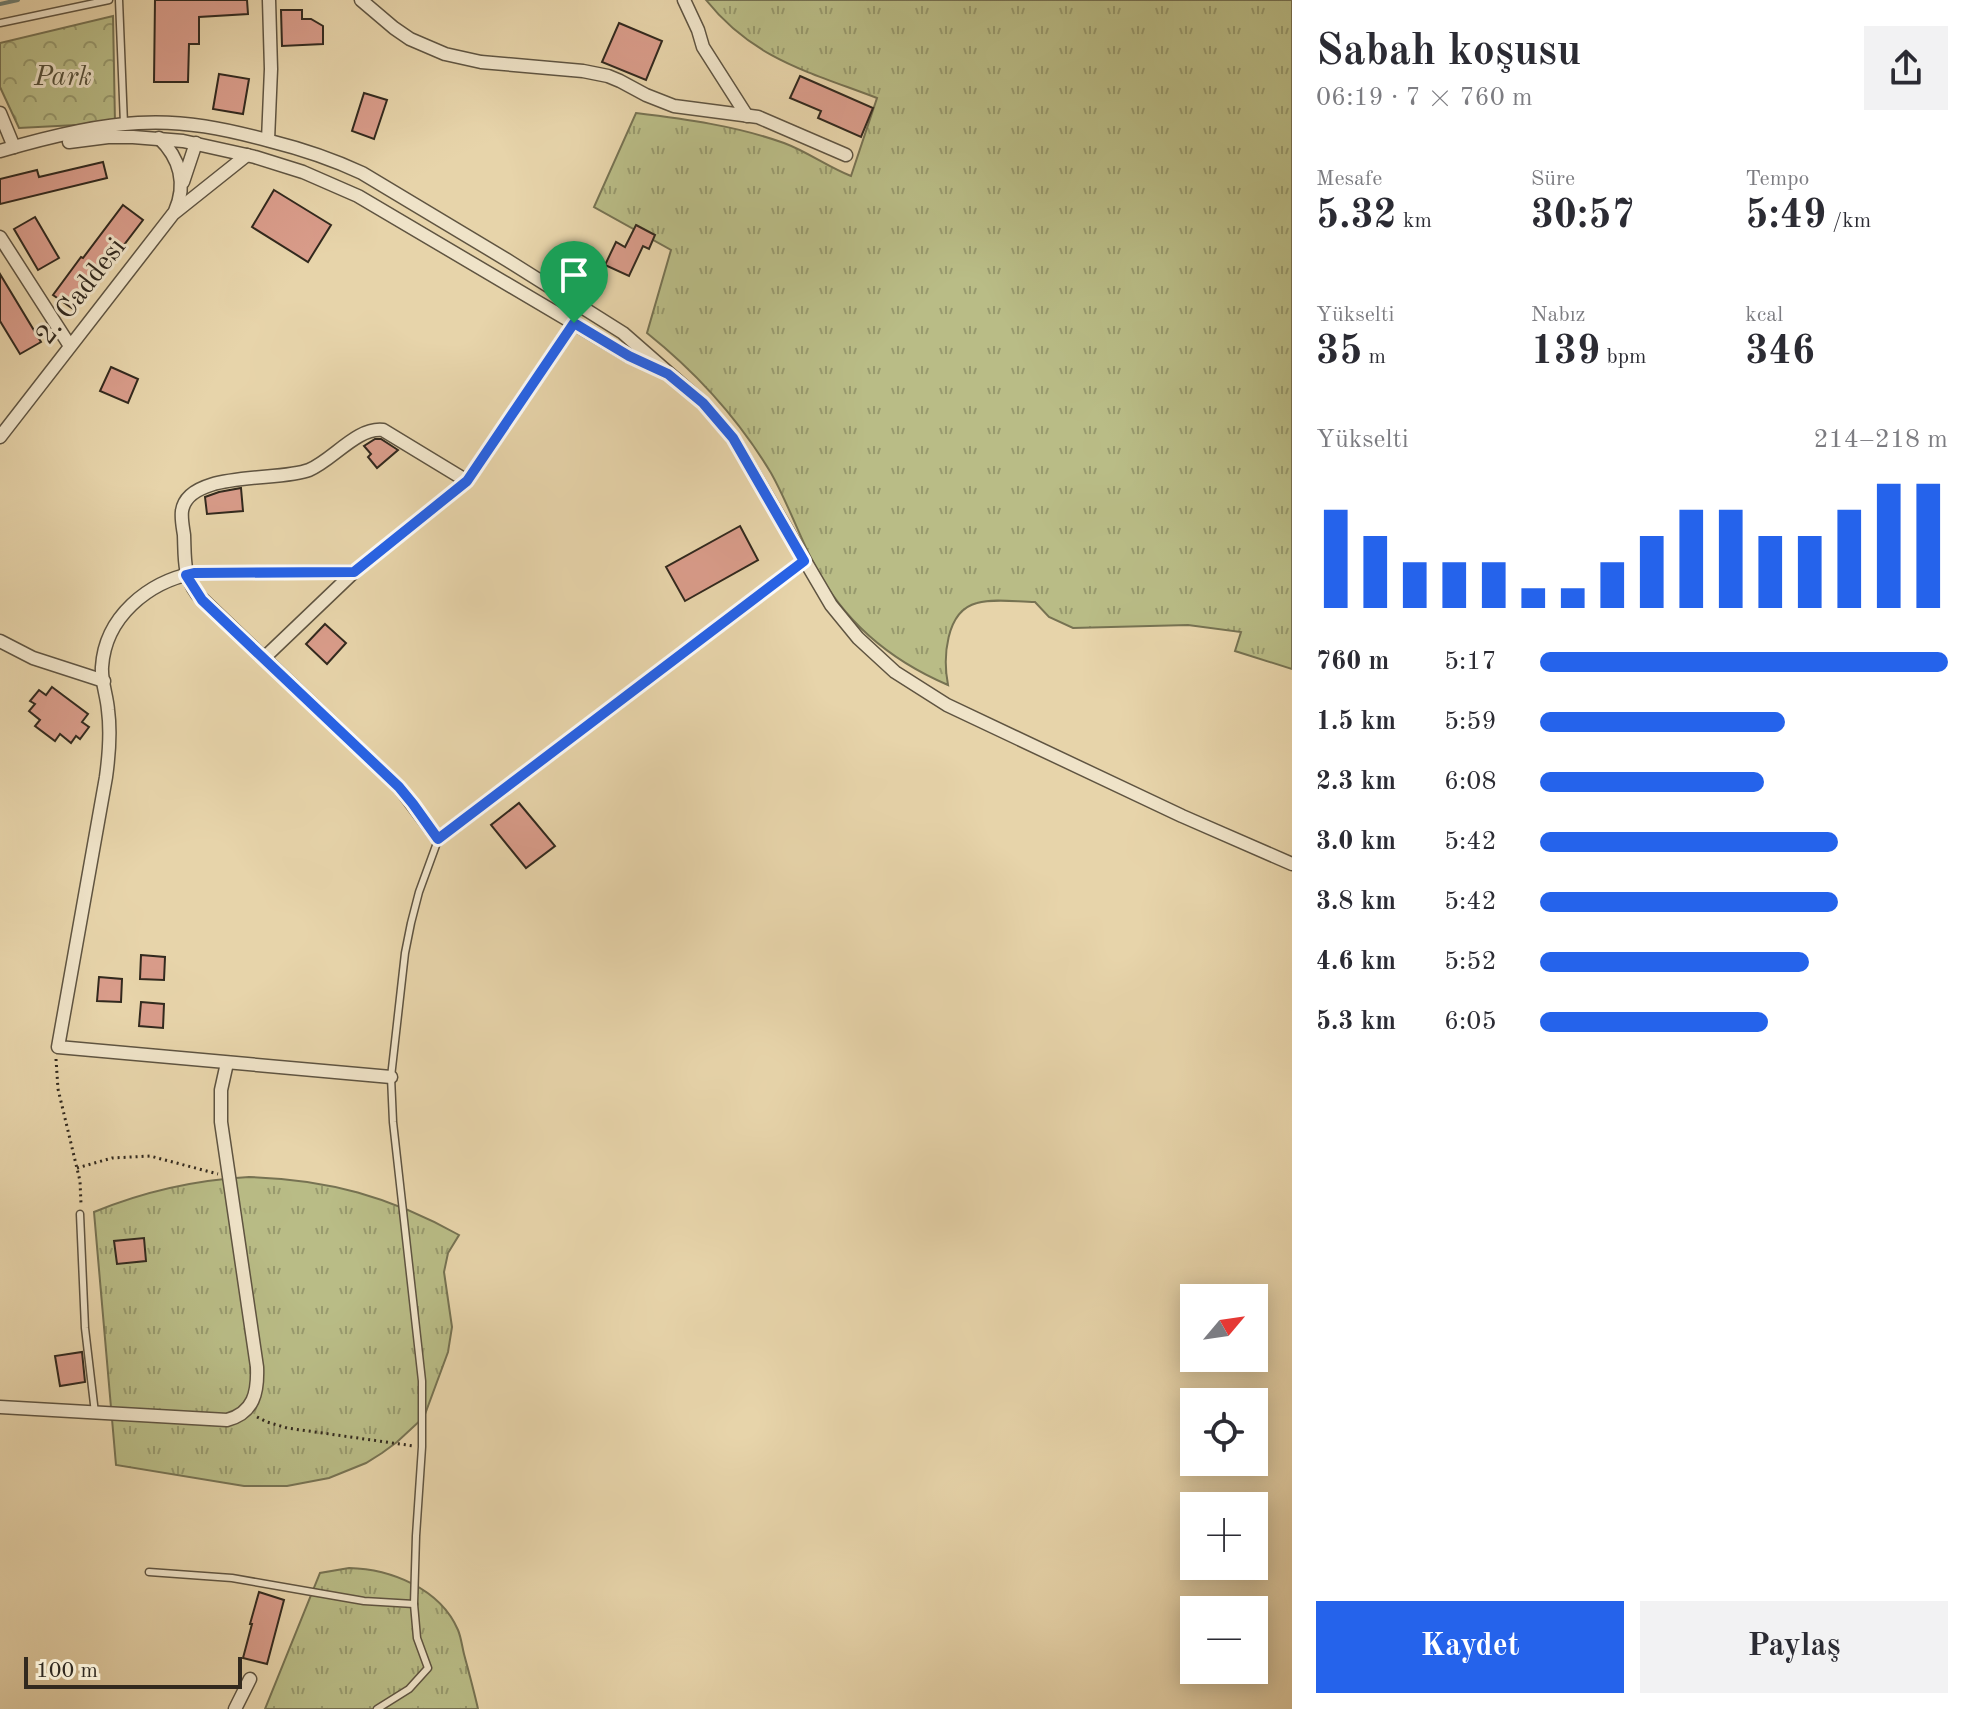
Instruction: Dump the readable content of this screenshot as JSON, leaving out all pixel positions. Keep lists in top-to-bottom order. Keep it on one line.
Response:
{"streets":{"street":["2. Caddesi"]},"parks":["Park"],"scale_bar":"100 m","north":"top right","page":{"heading":["Sabah koşusu","06:19 · 7 × 760 m"],"stats":[["Mesafe","5.32 km"],["Süre","30:57"],["Tempo","5:49 /km"],["Yükselti","35 m"],["Nabız","139 bpm"],["kcal","346"]],"chart":["Yükselti","214–218 m"],"list":[{"name":"760 m","note":"5:17"},{"name":"1.5 km","note":"5:59"},{"name":"2.3 km","note":"6:08"},{"name":"3.0 km","note":"5:42"},{"name":"3.8 km","note":"5:42"},{"name":"4.6 km","note":"5:52"},{"name":"5.3 km","note":"6:05"}],"map_buttons":["+","−"],"buttons":["Kaydet","Paylaş"],"scale":"100 m"}}
